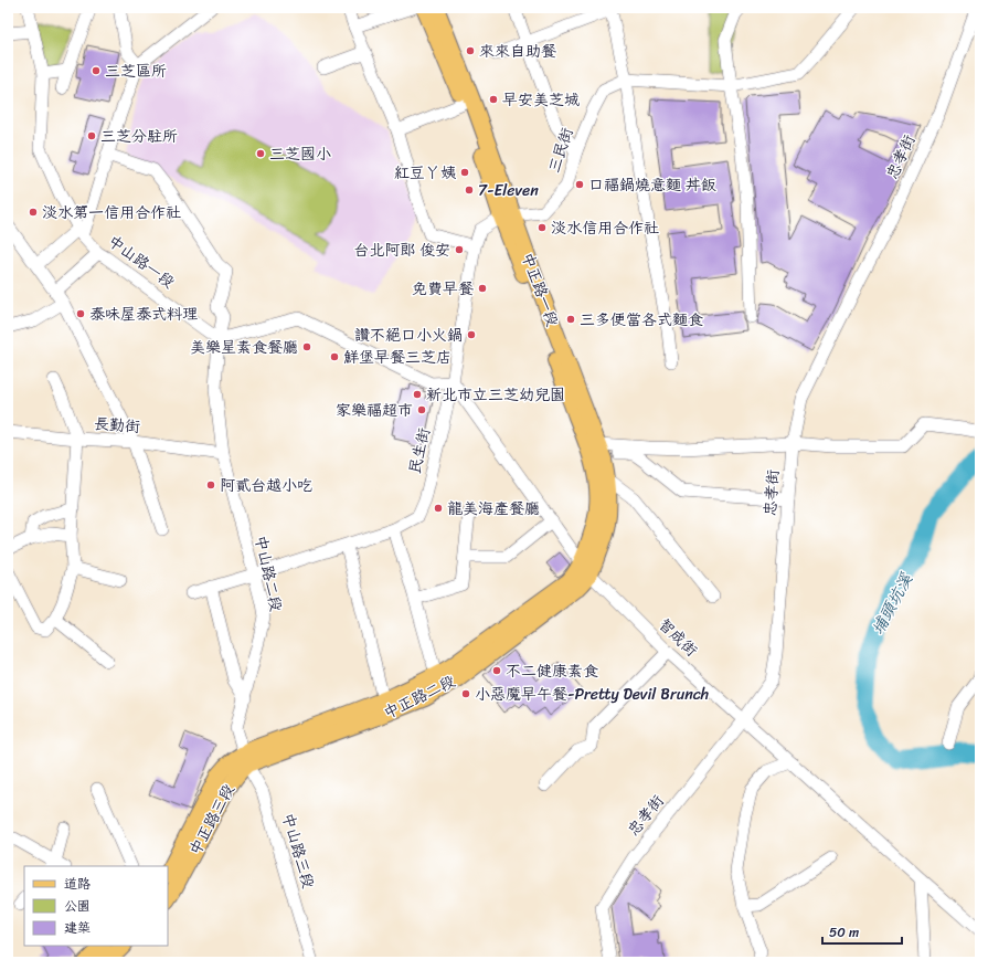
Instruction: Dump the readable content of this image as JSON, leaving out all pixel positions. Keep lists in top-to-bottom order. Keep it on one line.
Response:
{"streets":{"main road":["中正路一段","中正路二段","中正路三段"],"street":["三民街","忠孝街","中山路一段","長勤街","民生街","中山路二段","智成街","中山路三段"]},"crossings":[["三民街","中正路一段"],["三民街","民生街"],["忠孝街","智成街"],["中正路一段","民生街"],["中正路一段","智成街"],["中正路一段","中正路二段"],["長勤街","中山路二段"],["民生街","中山路二段"],["民生街","智成街"],["中山路二段","中正路二段"],["中山路二段","中正路三段"],["中山路二段","中山路三段"],["智成街","中正路二段"],["中正路二段","中正路三段"],["中正路二段","中山路三段"],["中正路三段","中山路三段"]],"water":["埔頭坑溪"],"places":["來來自助餐","三芝區所","早安美芝城","三芝分駐所","三芝國小","紅豆ㄚ姨","口福鍋燒意麵 丼飯","7-Eleven","淡水第一信用合作社","淡水信用合作社","台北阿郎 俊安","免費早餐","泰味屋泰式料理","三多便當各式麵食","讚不絕口小火鍋","美樂星素食餐廳","鮮堡早餐三芝店","新北市立三芝幼兒園","家樂福超市","阿貳台越小吃","龍美海產餐廳","不二健康素食","小惡魔早午餐-Pretty Devil Brunch"],"legend":["道路","公園","建築"],"scale_bar":"50 m"}
